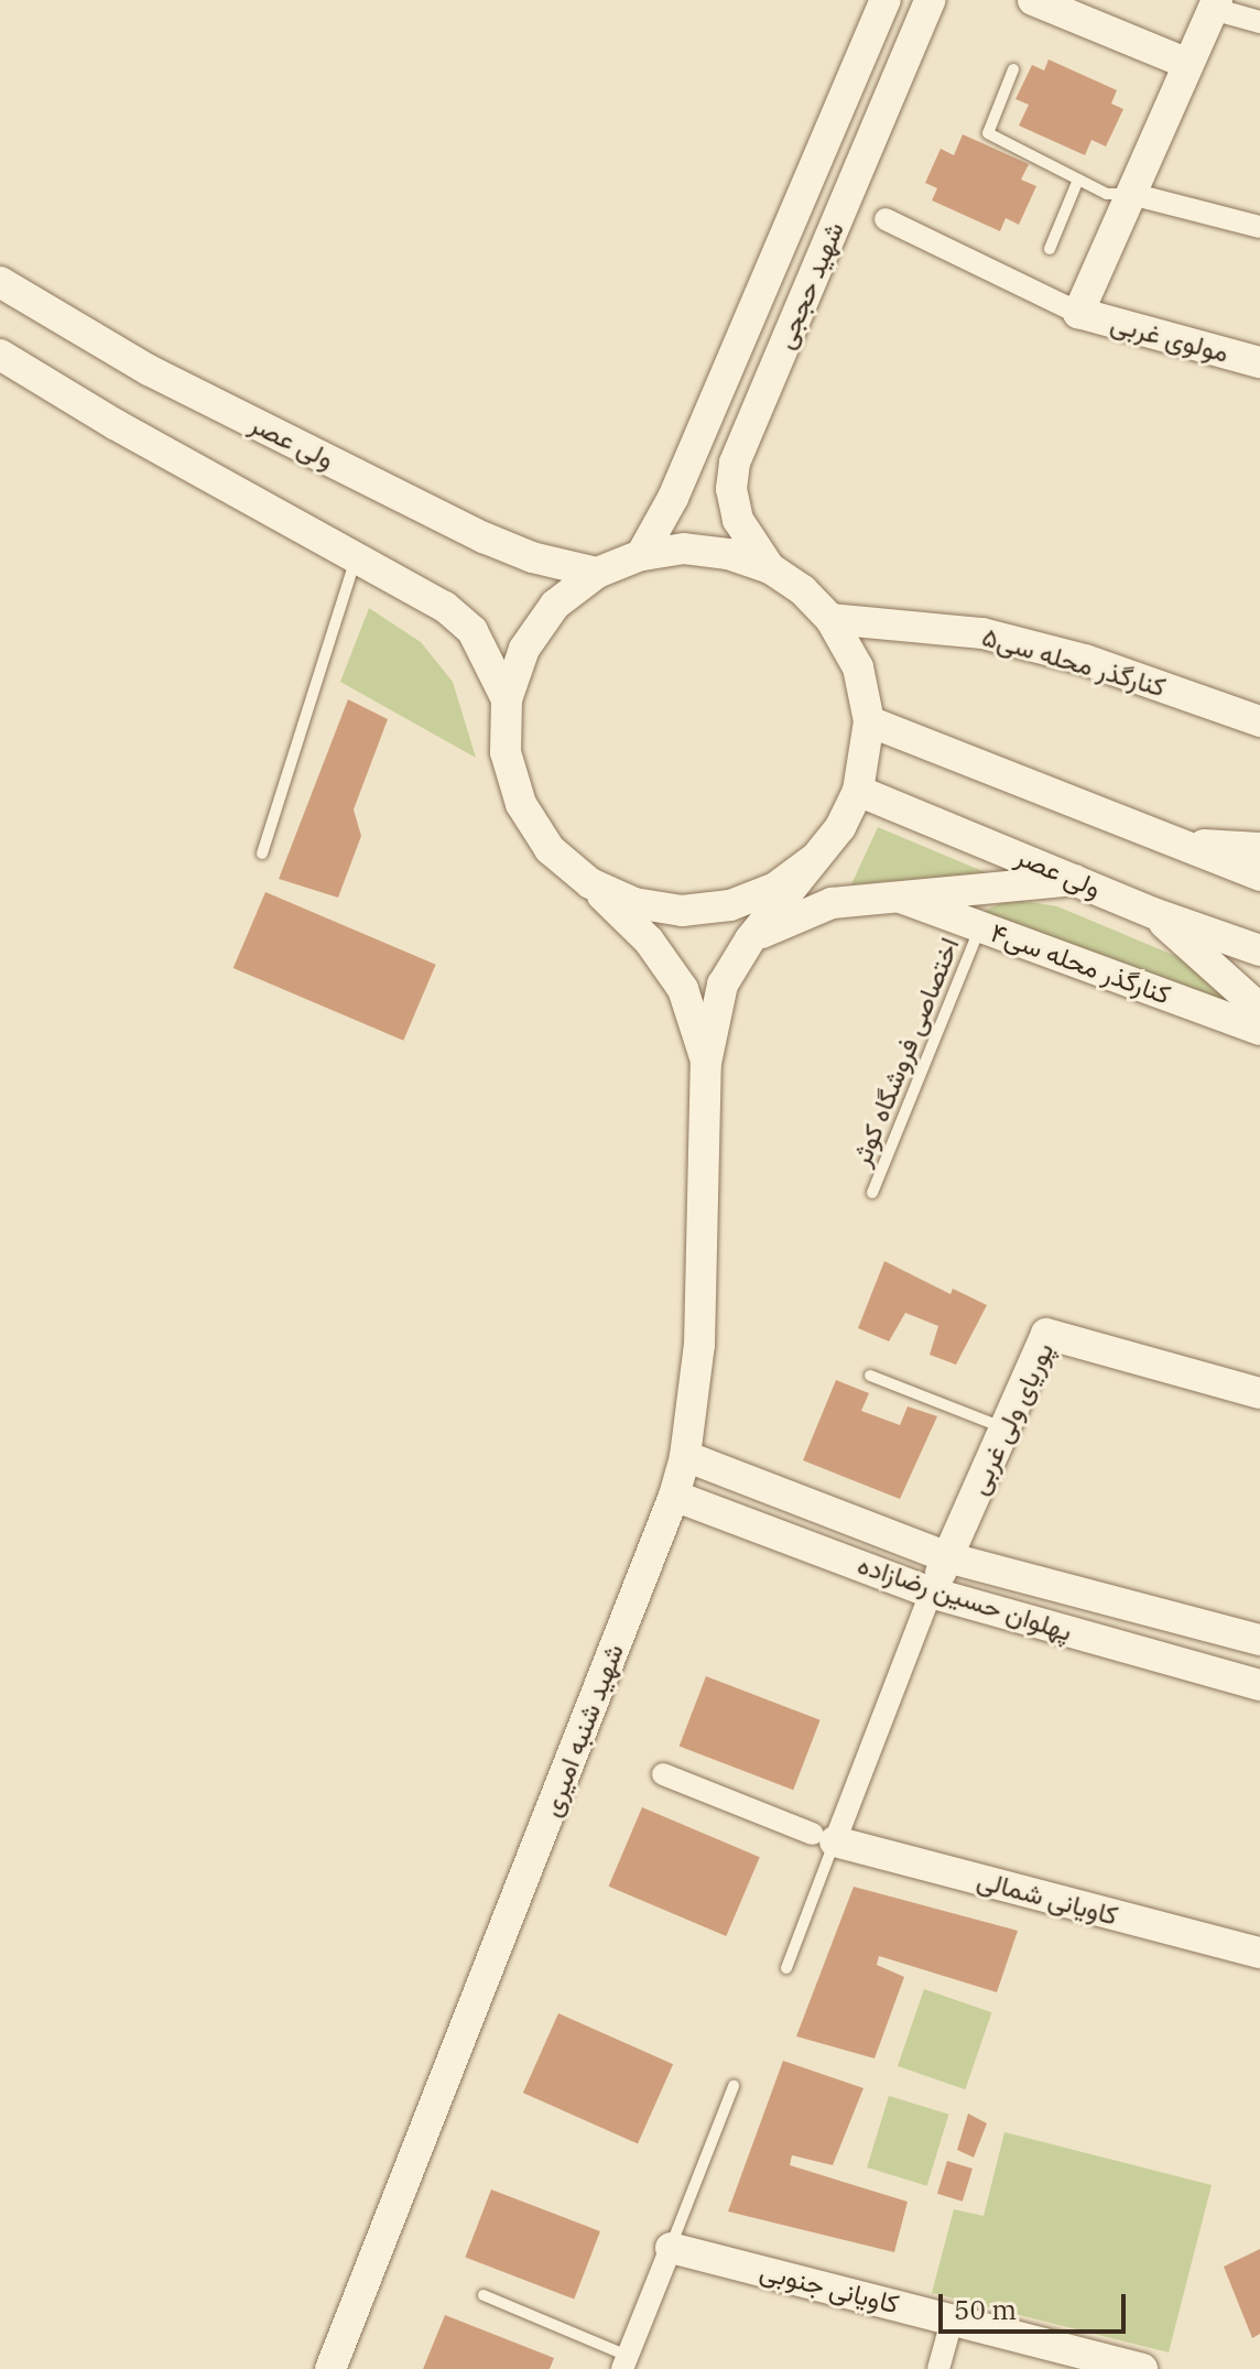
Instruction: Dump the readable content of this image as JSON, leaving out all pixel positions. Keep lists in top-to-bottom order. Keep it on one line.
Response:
{"streets":{"street":["شهید حججی","مولوی غربی","ولی عصر","کنارگذر محله سی۵","کنارگذر محله سی۴","پوریای ولی غربی","پهلوان حسین رضازاده","شهید شنبه امیری","کاویانی شمالی","کاویانی جنوبی"],"lane":["اختصاصی فروشگاه کوثر"]},"crossings":[["کنارگذر محله سی۴","اختصاصی فروشگاه کوثر"],["پوریای ولی غربی","پهلوان حسین رضازاده"],["پهلوان حسین رضازاده","شهید شنبه امیری"]],"scale_bar":"50 m"}
